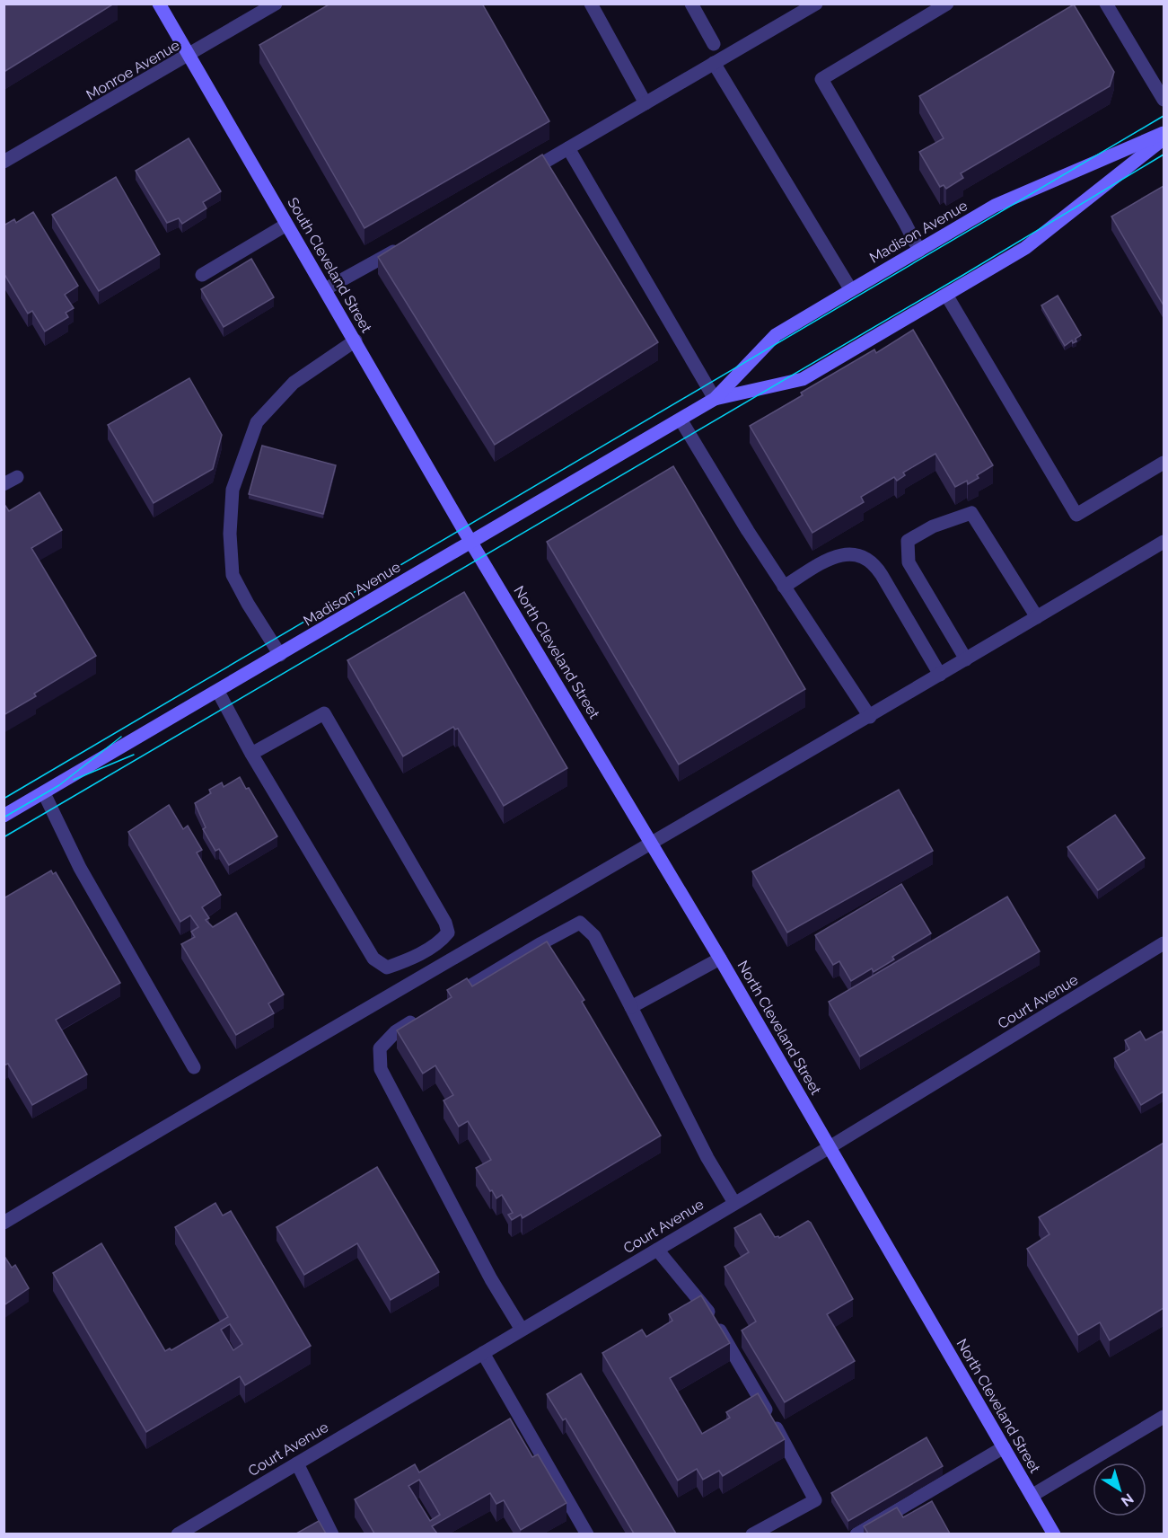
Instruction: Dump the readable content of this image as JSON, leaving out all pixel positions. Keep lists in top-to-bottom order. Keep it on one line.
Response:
{"streets":{"street":["Monroe Avenue","Madison Avenue","South Cleveland Street","North Cleveland Street","Court Avenue"]},"crossings":[["Monroe Avenue","South Cleveland Street"],["Madison Avenue","South Cleveland Street"],["Madison Avenue","North Cleveland Street"],["South Cleveland Street","North Cleveland Street"],["North Cleveland Street","Court Avenue"]],"north":"bottom right"}
